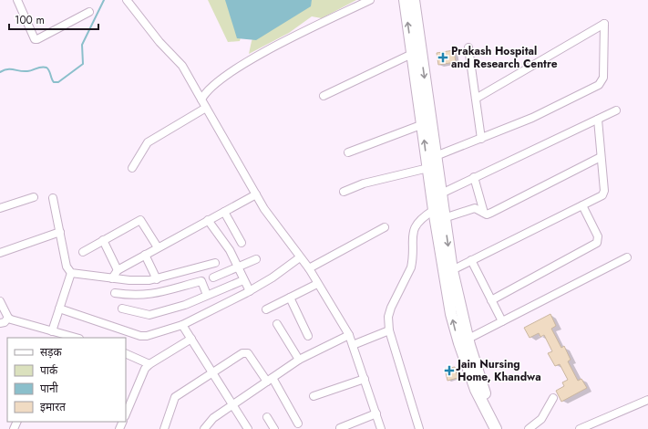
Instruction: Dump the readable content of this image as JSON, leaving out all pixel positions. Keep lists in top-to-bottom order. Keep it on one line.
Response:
{"places":{"health":["Prakash Hospital and Research Centre","Jain Nursing Home, Khandwa"]},"legend":["सड़क","पार्क","पानी","इमारत"],"scale_bar":"100 m"}
